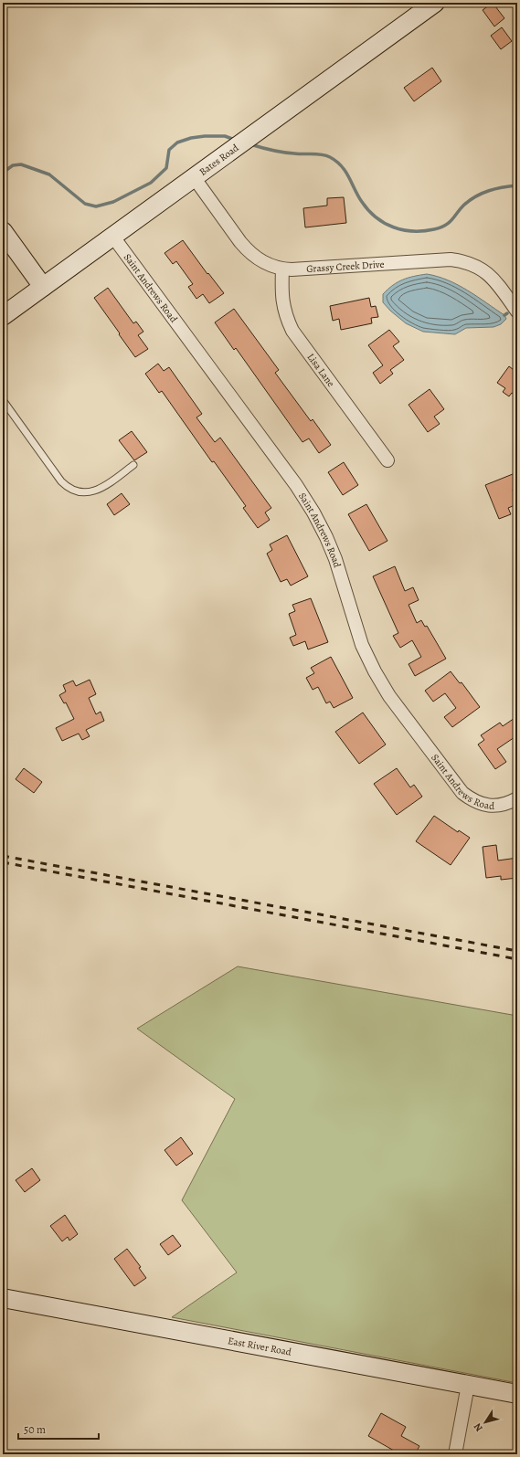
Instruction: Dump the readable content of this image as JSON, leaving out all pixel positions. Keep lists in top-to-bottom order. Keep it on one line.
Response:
{"streets":{"street":["Bates Road","Grassy Creek Drive","Saint Andrews Road","Lisa Lane","East River Road"]},"crossings":[["Bates Road","Grassy Creek Drive"],["Bates Road","Saint Andrews Road"],["Grassy Creek Drive","Lisa Lane"]],"scale_bar":"50 m","north":"bottom left"}
